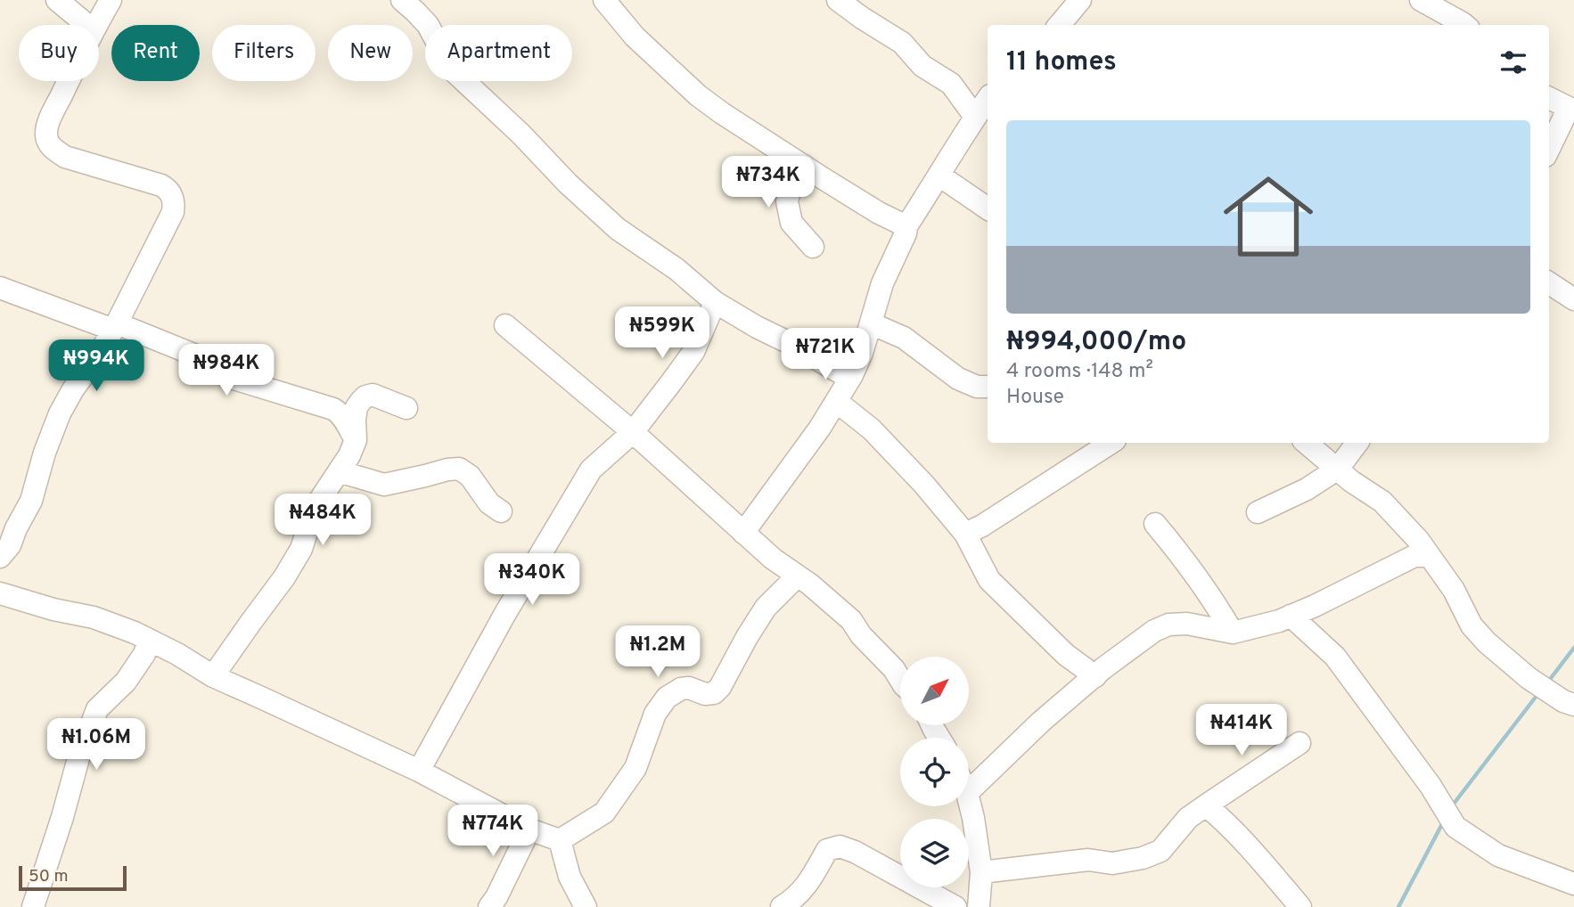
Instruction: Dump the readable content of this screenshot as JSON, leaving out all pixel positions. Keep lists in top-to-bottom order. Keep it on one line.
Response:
{"scale_bar":"50 m","north":"top right","page":{"chip":["Buy","Rent","Filters","New","Apartment"],"heading":"11 homes","list":[{"name":"₦994,000/mo","note":"4 rooms · 148 m² · House"}],"price":["₦734K","₦599K","₦721K","₦994K","₦984K","₦484K","₦340K","₦1.2M","₦414K","₦1.06M","₦774K"],"scale":"50 m"}}
